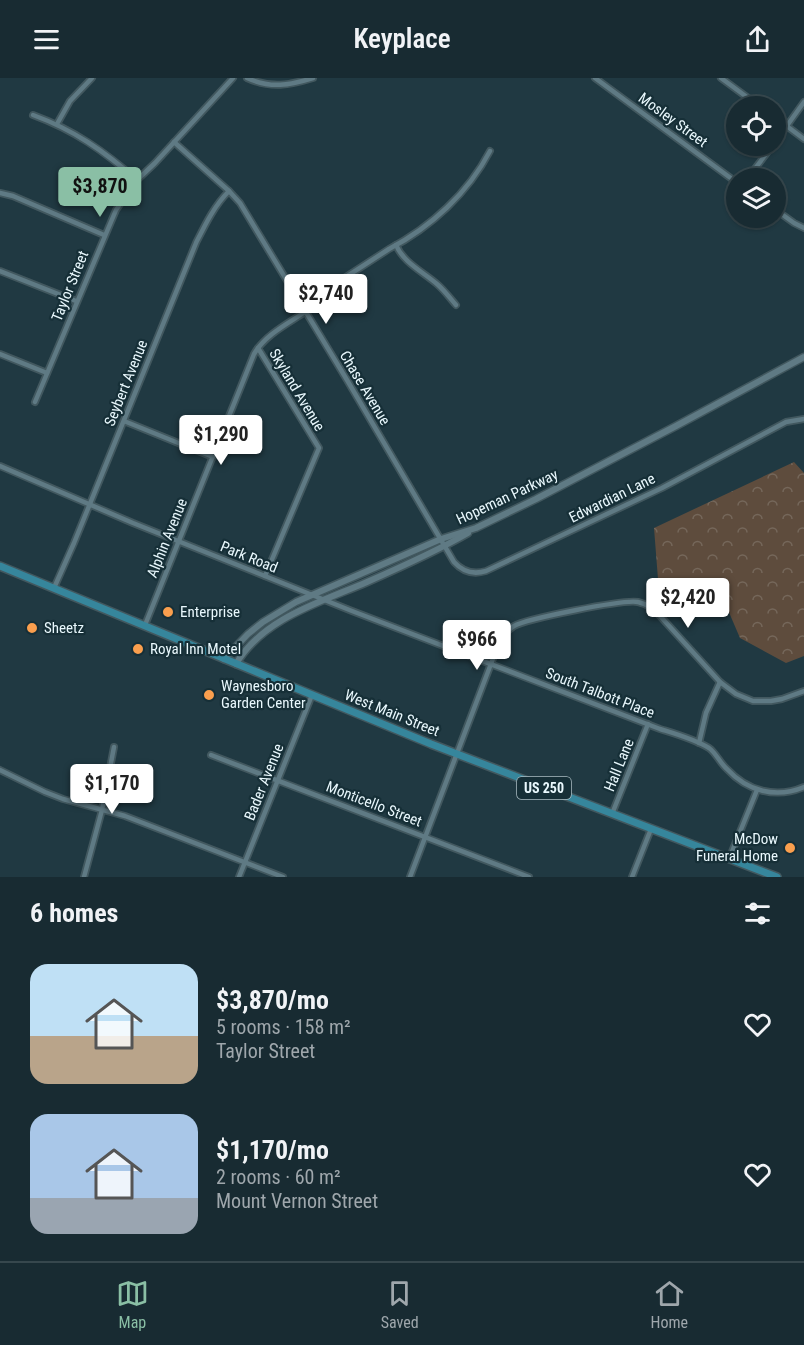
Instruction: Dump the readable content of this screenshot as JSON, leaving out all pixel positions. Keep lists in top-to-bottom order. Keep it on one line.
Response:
{"streets":{"main road":["Hopeman Parkway","West Main Street","US 250"],"street":["Mosley Street","Taylor Street","Seybert Avenue","Chase Avenue","Skyland Avenue","Edwardian Lane","Alphin Avenue","Park Road","South Talbott Place","Hall Lane","Bader Avenue","Monticello Street"]},"crossings":[["Taylor Street","Chase Avenue"],["Seybert Avenue","Chase Avenue"],["Seybert Avenue","Park Road"],["Seybert Avenue","West Main Street"],["Chase Avenue","Hopeman Parkway"],["Chase Avenue","Edwardian Lane"],["Chase Avenue","Alphin Avenue"],["Skyland Avenue","Alphin Avenue"],["Skyland Avenue","Park Road"],["Hopeman Parkway","Edwardian Lane"],["Hopeman Parkway","Park Road"],["Hopeman Parkway","West Main Street"],["Alphin Avenue","Park Road"],["Alphin Avenue","West Main Street"],["Park Road","South Talbott Place"],["South Talbott Place","Hall Lane"],["West Main Street","Hall Lane"],["West Main Street","Bader Avenue"],["Bader Avenue","Monticello Street"]],"places":["Enterprise","Sheetz","Royal Inn Motel","Waynesboro Garden Center","McDow Funeral Home"],"page":{"header":"Keyplace","price":["$3,870","$2,740","$1,290","$2,420","$966","$1,170"],"heading":"6 homes","list":[{"name":"$3,870/mo","note":"5 rooms · 158 m² · Taylor Street"},{"name":"$1,170/mo","note":"2 rooms · 60 m² · Mount Vernon Street"}],"tabs":["Map","Saved","Home"]}}
